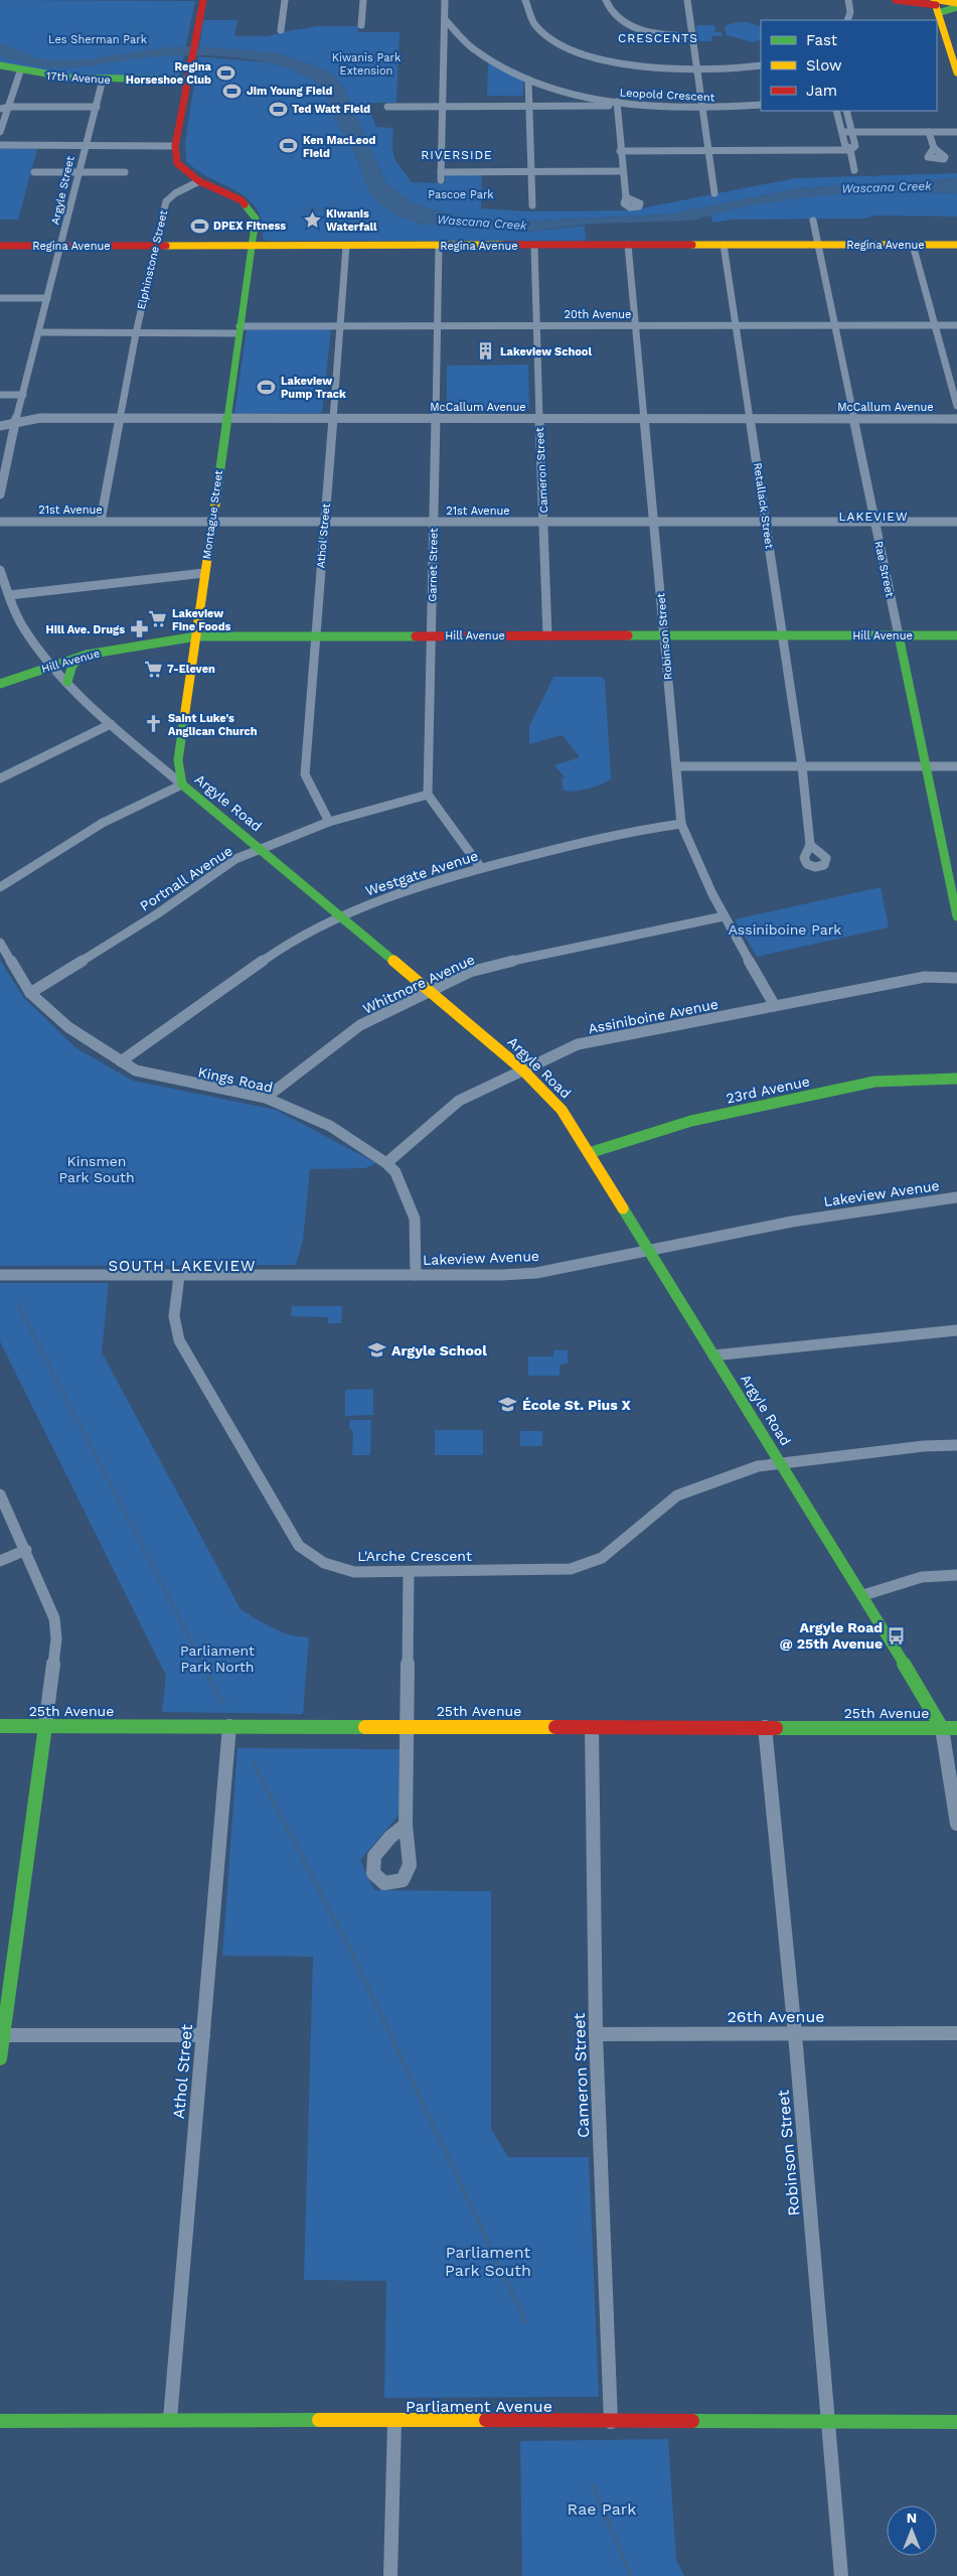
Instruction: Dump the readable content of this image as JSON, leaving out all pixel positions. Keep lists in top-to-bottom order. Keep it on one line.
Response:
{"streets":{"street":["17th Avenue","Leopold Crescent","Argyle Street","Regina Avenue","Elphinstone Street","20th Avenue","McCallum Avenue","Cameron Street","Retallack Street","21st Avenue","Montague Street","Athol Street","Garnet Street","Rae Street","Hill Avenue","Robinson Street","Argyle Road","Westgate Avenue","Portnall Avenue","Whitmore Avenue","Assiniboine Avenue","Kings Road","23rd Avenue","Lakeview Avenue","L'Arche Crescent","25th Avenue","26th Avenue","Parliament Avenue"]},"crossings":[["17th Avenue","Argyle Street"],["Argyle Street","Regina Avenue"],["Argyle Street","20th Avenue"],["Argyle Street","McCallum Avenue"],["Regina Avenue","Elphinstone Street"],["Regina Avenue","Cameron Street"],["Regina Avenue","Retallack Street"],["Regina Avenue","Montague Street"],["Regina Avenue","Athol Street"],["Regina Avenue","Garnet Street"],["Regina Avenue","Rae Street"],["Regina Avenue","Robinson Street"],["Elphinstone Street","20th Avenue"],["Elphinstone Street","McCallum Avenue"],["Elphinstone Street","21st Avenue"],["Elphinstone Street","Montague Street"],["20th Avenue","Cameron Street"],["20th Avenue","Retallack Street"],["20th Avenue","Montague Street"],["20th Avenue","Athol Street"],["20th Avenue","Garnet Street"],["20th Avenue","Rae Street"],["20th Avenue","Robinson Street"],["McCallum Avenue","Cameron Street"],["McCallum Avenue","Retallack Street"],["McCallum Avenue","Montague Street"],["McCallum Avenue","Athol Street"],["McCallum Avenue","Garnet Street"],["McCallum Avenue","Rae Street"],["McCallum Avenue","Robinson Street"],["Cameron Street","21st Avenue"],["Cameron Street","Hill Avenue"],["Cameron Street","25th Avenue"],["Cameron Street","26th Avenue"],["Cameron Street","Parliament Avenue"],["Retallack Street","21st Avenue"],["Retallack Street","Hill Avenue"],["21st Avenue","Montague Street"],["21st Avenue","Athol Street"],["21st Avenue","Garnet Street"],["21st Avenue","Rae Street"],["21st Avenue","Robinson Street"],["Montague Street","Hill Avenue"],["Montague Street","Argyle Road"],["Athol Street","Hill Avenue"],["Athol Street","Portnall Avenue"],["Athol Street","25th Avenue"],["Athol Street","Parliament Avenue"],["Garnet Street","Hill Avenue"],["Garnet Street","Portnall Avenue"],["Rae Street","Hill Avenue"],["Hill Avenue","Robinson Street"],["Hill Avenue","Argyle Road"],["Robinson Street","Westgate Avenue"],["Robinson Street","Whitmore Avenue"],["Robinson Street","Assiniboine Avenue"],["Robinson Street","25th Avenue"],["Robinson Street","26th Avenue"],["Robinson Street","Parliament Avenue"],["Argyle Road","Westgate Avenue"],["Argyle Road","Portnall Avenue"],["Argyle Road","Whitmore Avenue"],["Argyle Road","Assiniboine Avenue"],["Argyle Road","23rd Avenue"],["Argyle Road","Lakeview Avenue"],["Argyle Road","L'Arche Crescent"],["Argyle Road","25th Avenue"],["Westgate Avenue","Kings Road"],["Portnall Avenue","Kings Road"],["Whitmore Avenue","Kings Road"],["Assiniboine Avenue","Kings Road"],["Kings Road","Lakeview Avenue"],["Lakeview Avenue","L'Arche Crescent"]],"districts":["CRESCENTS","RIVERSIDE","LAKEVIEW","SOUTH LAKEVIEW"],"water":["Wascana Creek"],"parks":["Les Sherman Park","Kiwanis Park Extension","Pascoe Park","Assiniboine Park","Kinsmen Park South","Parliament Park North","Parliament Park South","Rae Park"],"places":{"sports":["Regina Horseshoe Club","Jim Young Field","Ted Watt Field","Ken MacLeod Field","DPEX Fitness","Lakeview Pump Track"],"place":["Kiwanis Waterfall"],"building":["Lakeview School"],"supermarket":["Lakeview Fine Foods","7-Eleven"],"pharmacy":["Hill Ave. Drugs"],"church":["Saint Luke's Anglican Church"],"school or university":["Argyle School","École St. Pius X"],"bus stop":["Argyle Road @ 25th Avenue"]},"legend":["Fast","Slow","Jam"],"north":"top"}
